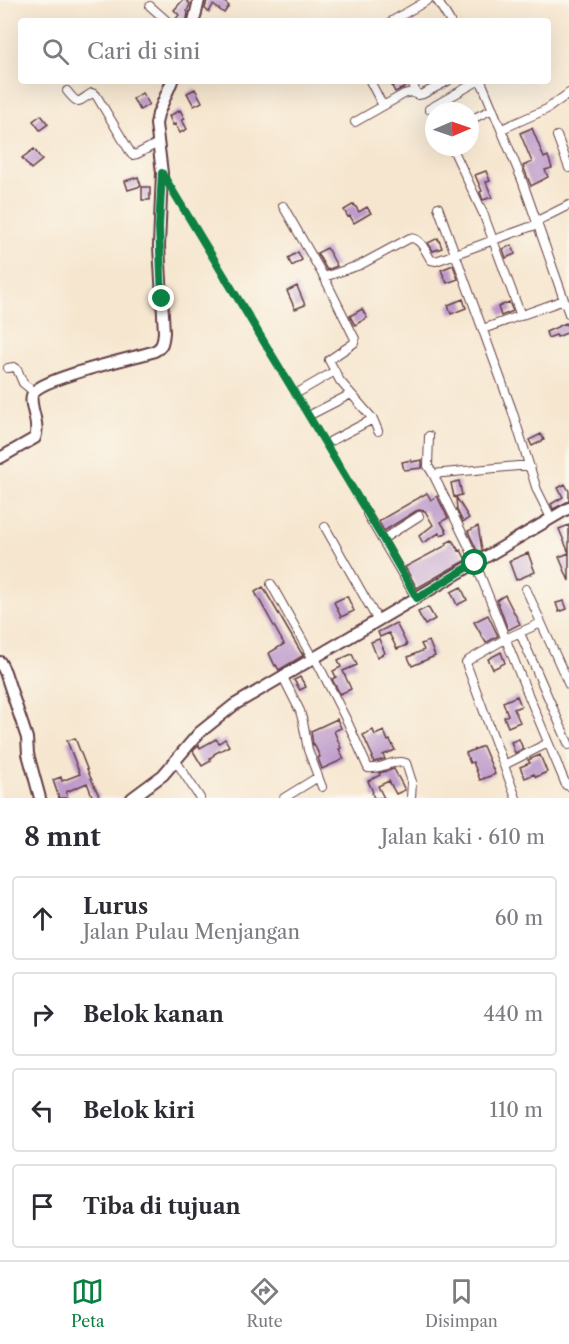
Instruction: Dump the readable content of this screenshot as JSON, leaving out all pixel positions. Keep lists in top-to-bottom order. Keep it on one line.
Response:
{"north":"right","page":{"search":"Cari di sini","heading":["8 mnt","Jalan kaki · 610 m"],"list":[["Lurus","Jalan Pulau Menjangan","60 m"],["Belok kanan","440 m"],["Belok kiri","110 m"],"Tiba di tujuan"],"nav":["Peta","Rute","Disimpan"]}}
